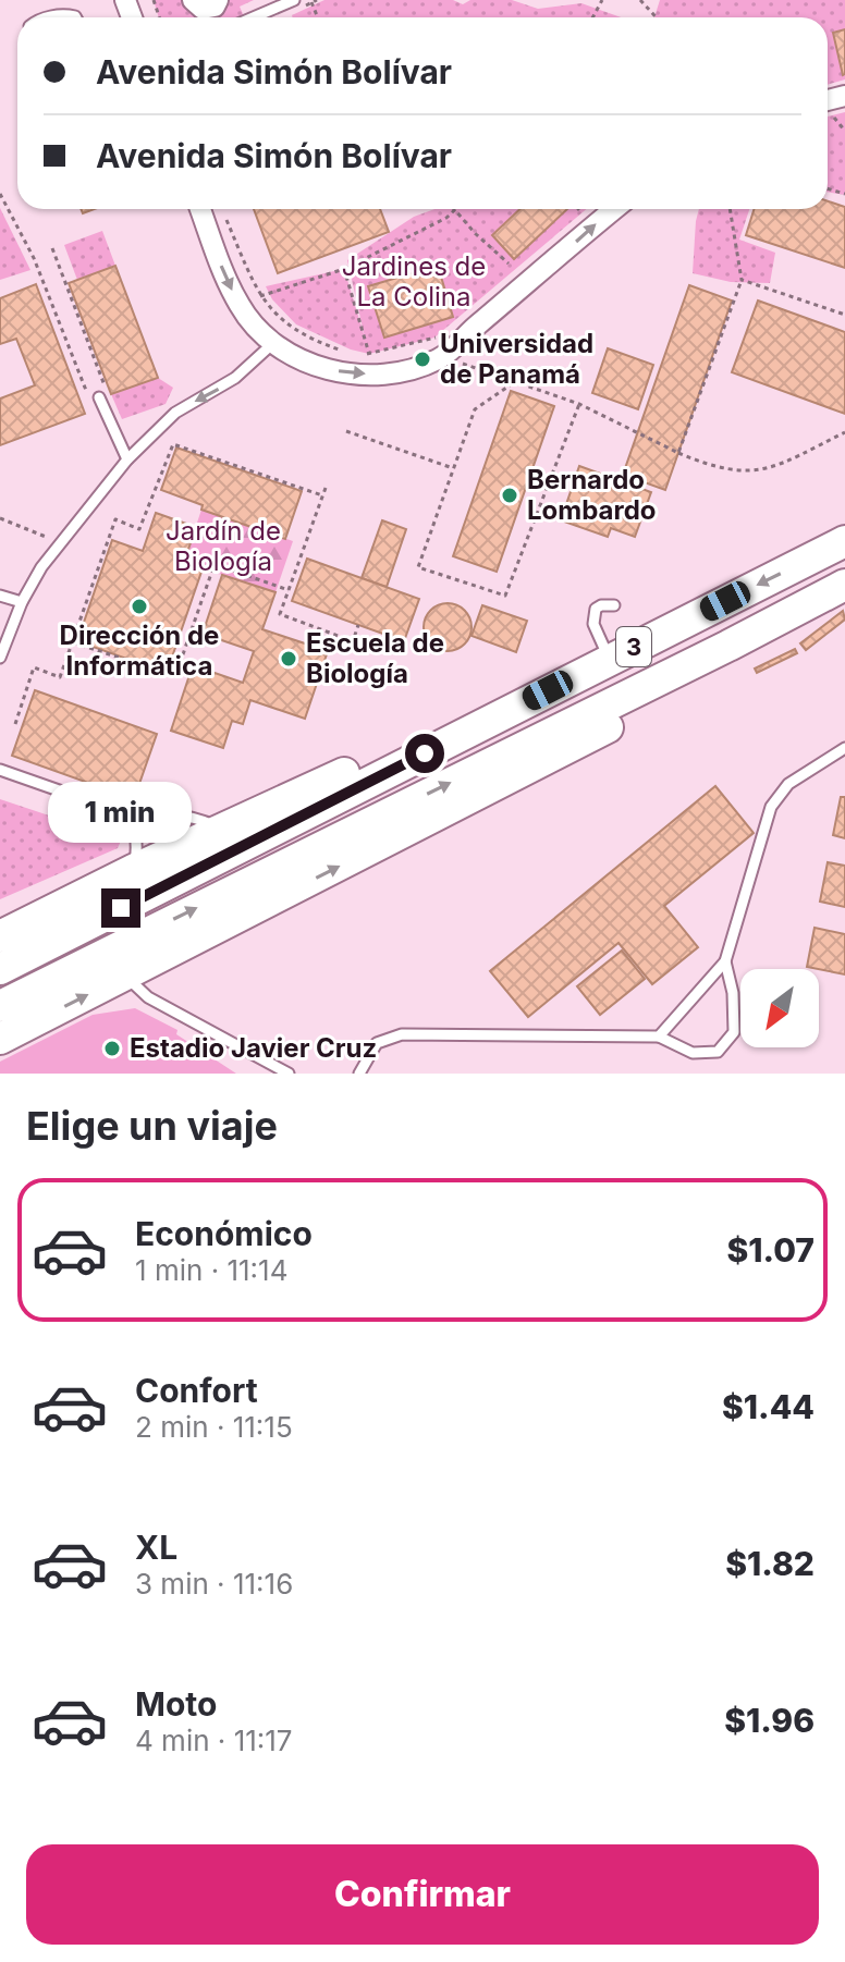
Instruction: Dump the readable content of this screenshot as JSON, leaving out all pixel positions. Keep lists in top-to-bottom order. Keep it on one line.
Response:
{"streets":{"main road":["3"]},"parks":["Jardines de La Colina","Jardín de Biología"],"places":["Universidad de Panamá","Bernardo Lombardo","Dirección de Informática","Escuela de Biología","Estadio Javier Cruz"],"north":"bottom left","page":{"banner":["Avenida Simón Bolívar","Avenida Simón Bolívar"],"bubble":"1 min","heading":"Elige un viaje","list":[{"name":"Económico","note":"1 min · 11:14","value":"$1.07"},{"name":"Confort","note":"2 min · 11:15","value":"$1.44"},{"name":"XL","note":"3 min · 11:16","value":"$1.82"},{"name":"Moto","note":"4 min · 11:17","value":"$1.96"}],"buttons":"Confirmar"}}
